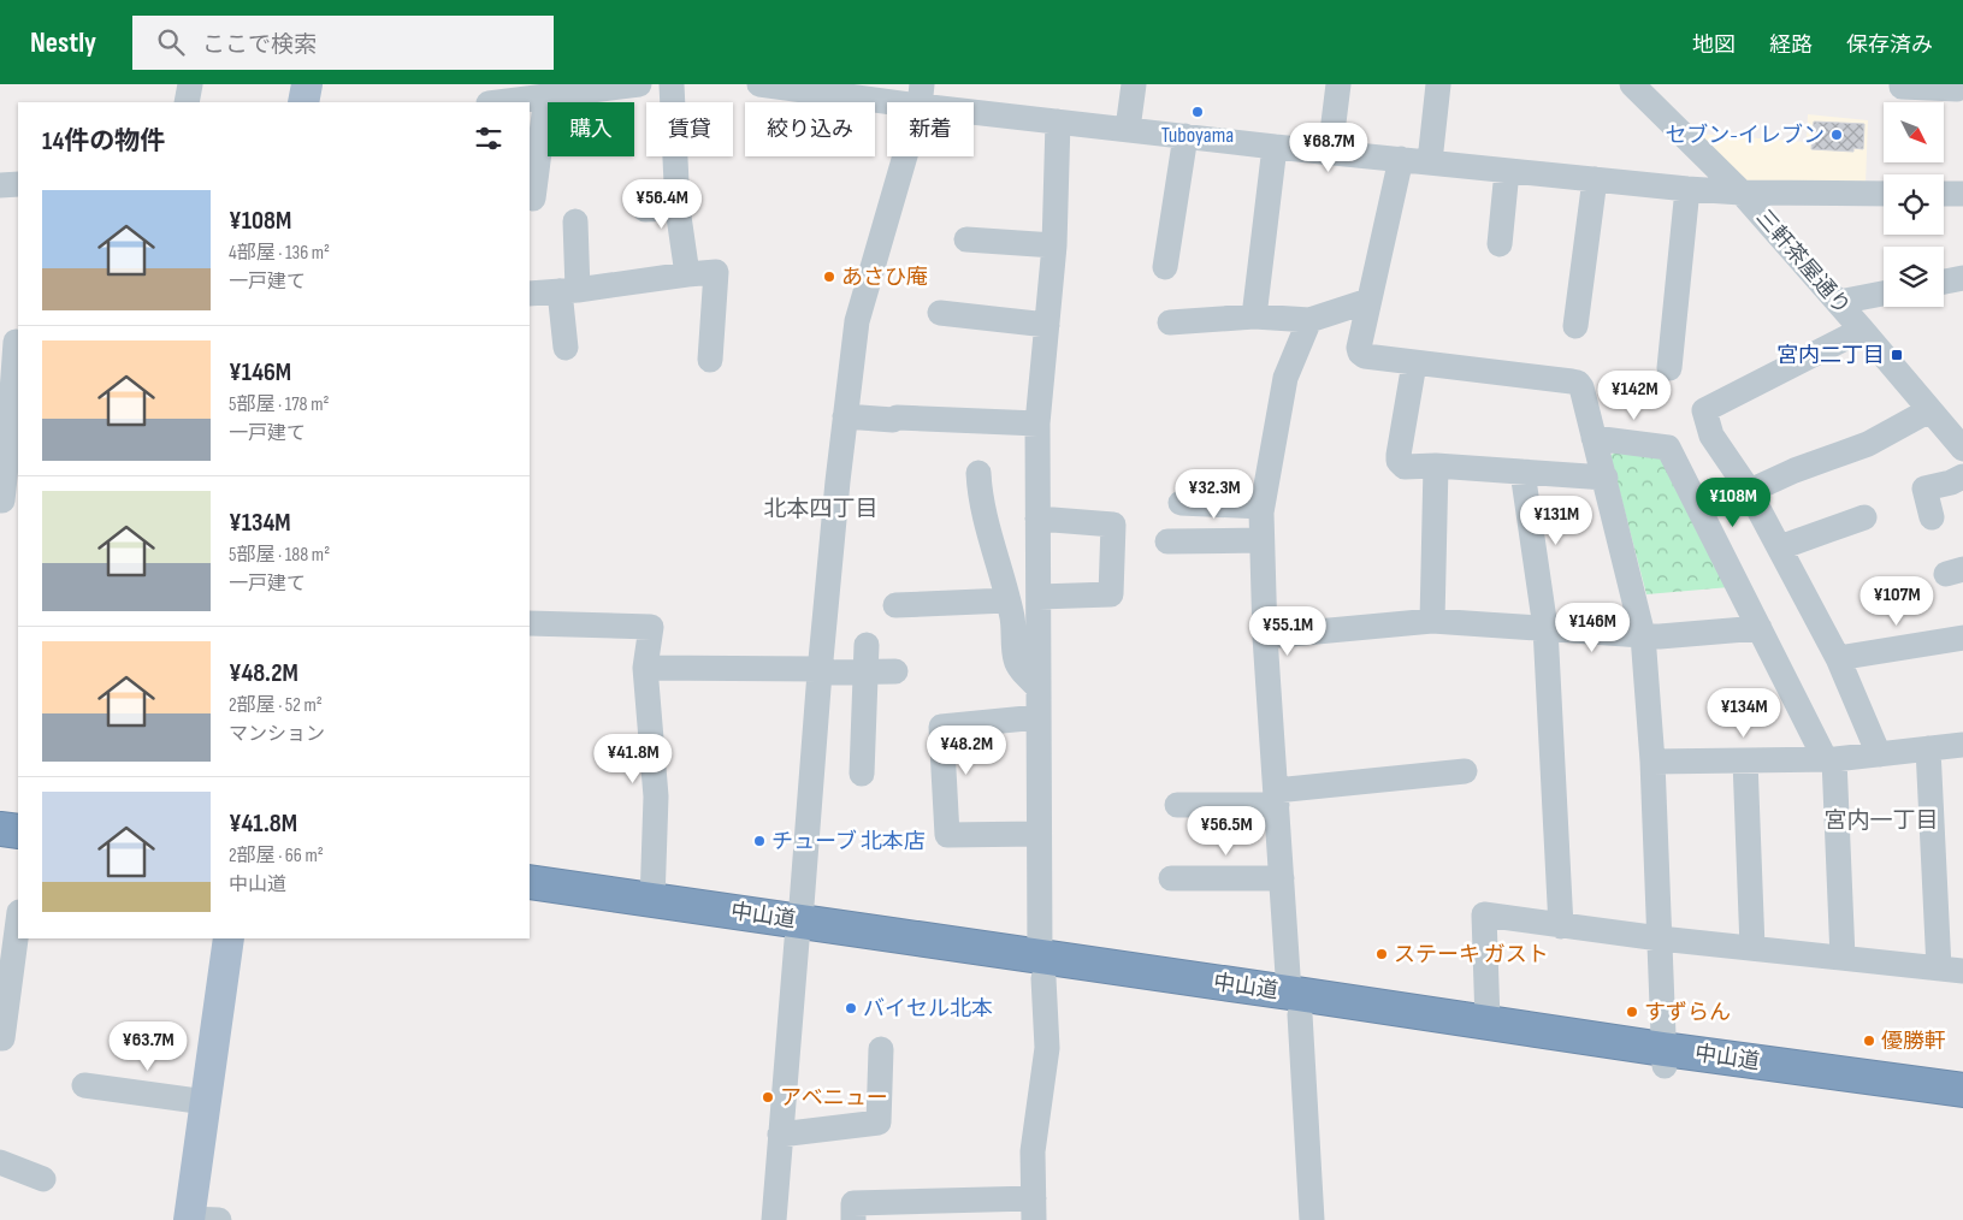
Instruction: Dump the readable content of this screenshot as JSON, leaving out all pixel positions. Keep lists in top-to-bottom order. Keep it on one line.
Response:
{"streets":{"highway":["中山道"],"street":["三軒茶屋通り"]},"districts":["北本四丁目","宮内一丁目"],"places":{"other":["Tuboyama","セブン-イレブン","あさひ庵","チューブ 北本店","ステーキ ガスト","バイセル北本","すずらん","優勝軒","アベニュー"],"transit":["宮内二丁目"]},"north":"bottom right","page":{"header":"Nestly","search":"ここで検索","nav":["地図","経路","保存済み"],"chip":["購入","賃貸","絞り込み","新着"],"heading":"14件の物件","price":["¥68.7M","¥56.4M","¥142M","¥32.3M","¥108M","¥131M","¥107M","¥146M","¥55.1M","¥134M","¥48.2M","¥41.8M","¥56.5M","¥63.7M"],"list":[{"name":"¥108M","note":"4部屋 · 136 m² · 一戸建て"},{"name":"¥146M","note":"5部屋 · 178 m² · 一戸建て"},{"name":"¥134M","note":"5部屋 · 188 m² · 一戸建て"},{"name":"¥48.2M","note":"2部屋 · 52 m² · マンション"},{"name":"¥41.8M","note":"2部屋 · 66 m² · 中山道"}]}}
